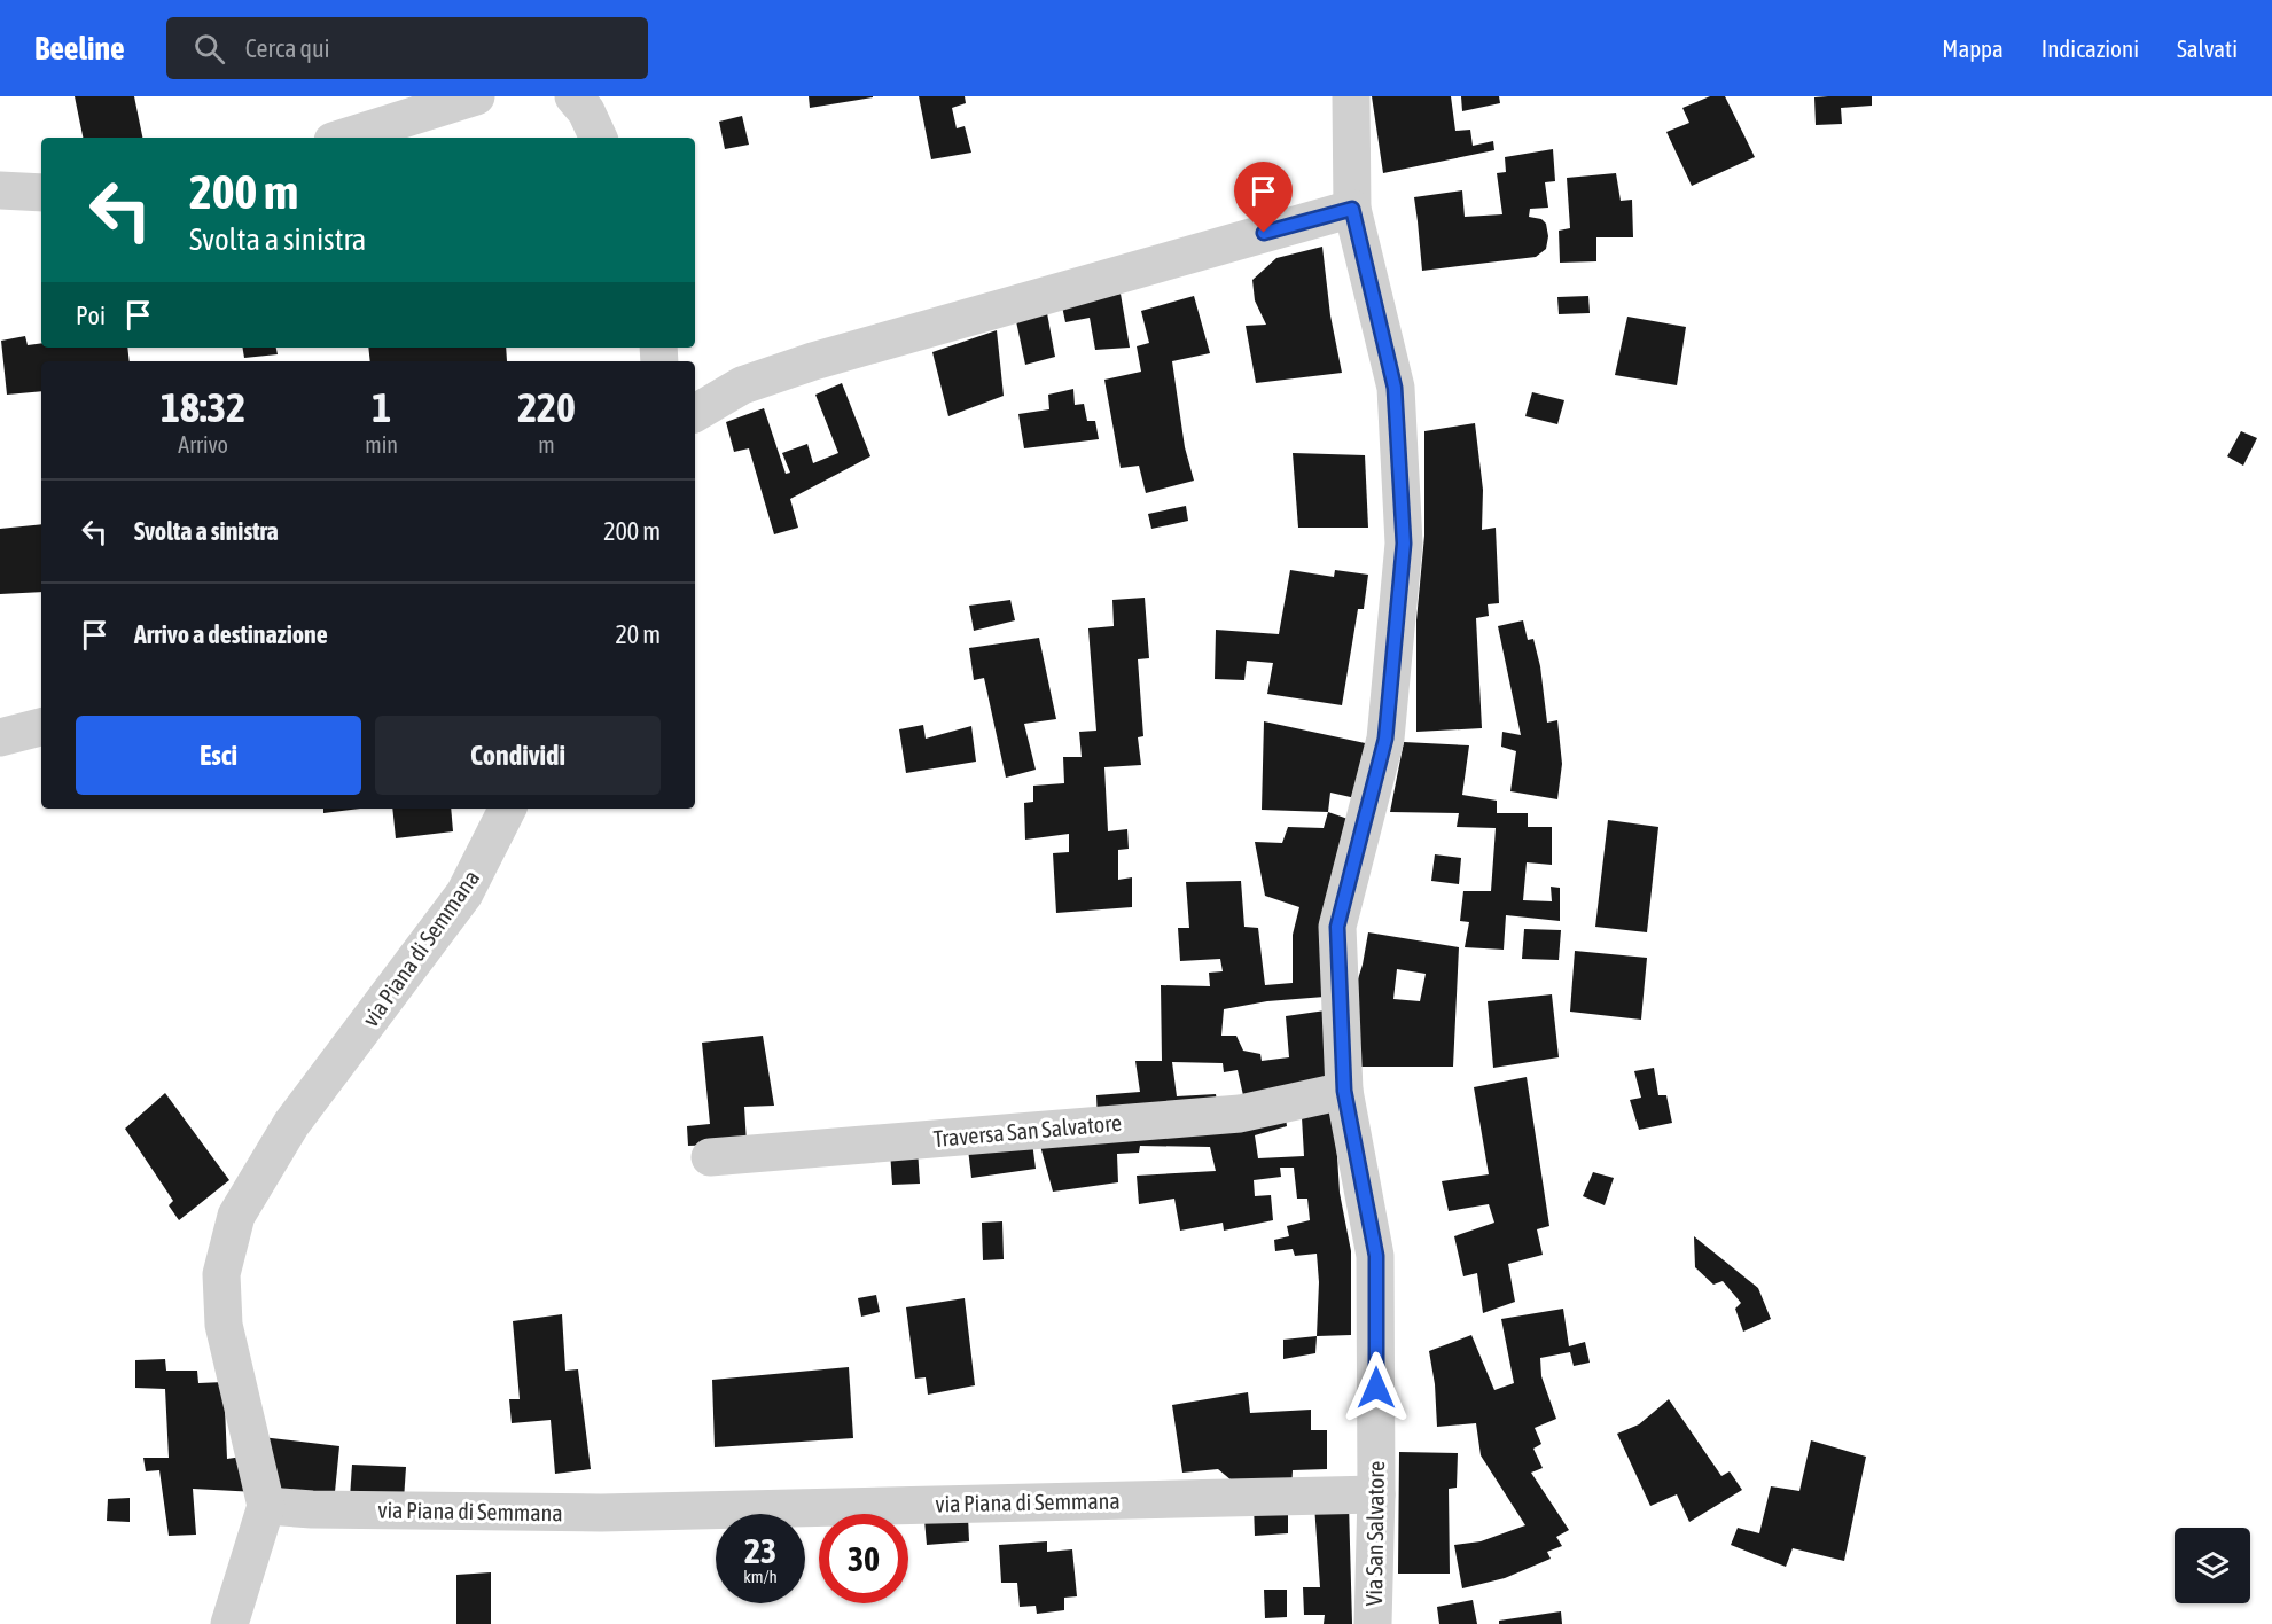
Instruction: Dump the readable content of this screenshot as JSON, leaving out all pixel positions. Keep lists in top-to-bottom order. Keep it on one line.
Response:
{"streets":{"street":["via Piana di Semmana","Traversa San Salvatore","Via San Salvatore"]},"crossings":[["via Piana di Semmana","Via San Salvatore"],["Traversa San Salvatore","Via San Salvatore"]],"page":{"header":"Beeline","search":"Cerca qui","nav":["Mappa","Indicazioni","Salvati"],"turn":["200 m","Svolta a sinistra"],"then":"Poi","eta":["18:32","Arrivo","1","min","220","m"],"list":[{"name":"Svolta a sinistra","value":"200 m"},{"name":"Arrivo a destinazione","value":"20 m"}],"buttons":["Esci","Condividi"],"speed":"23 km/h","limit":"30"}}
